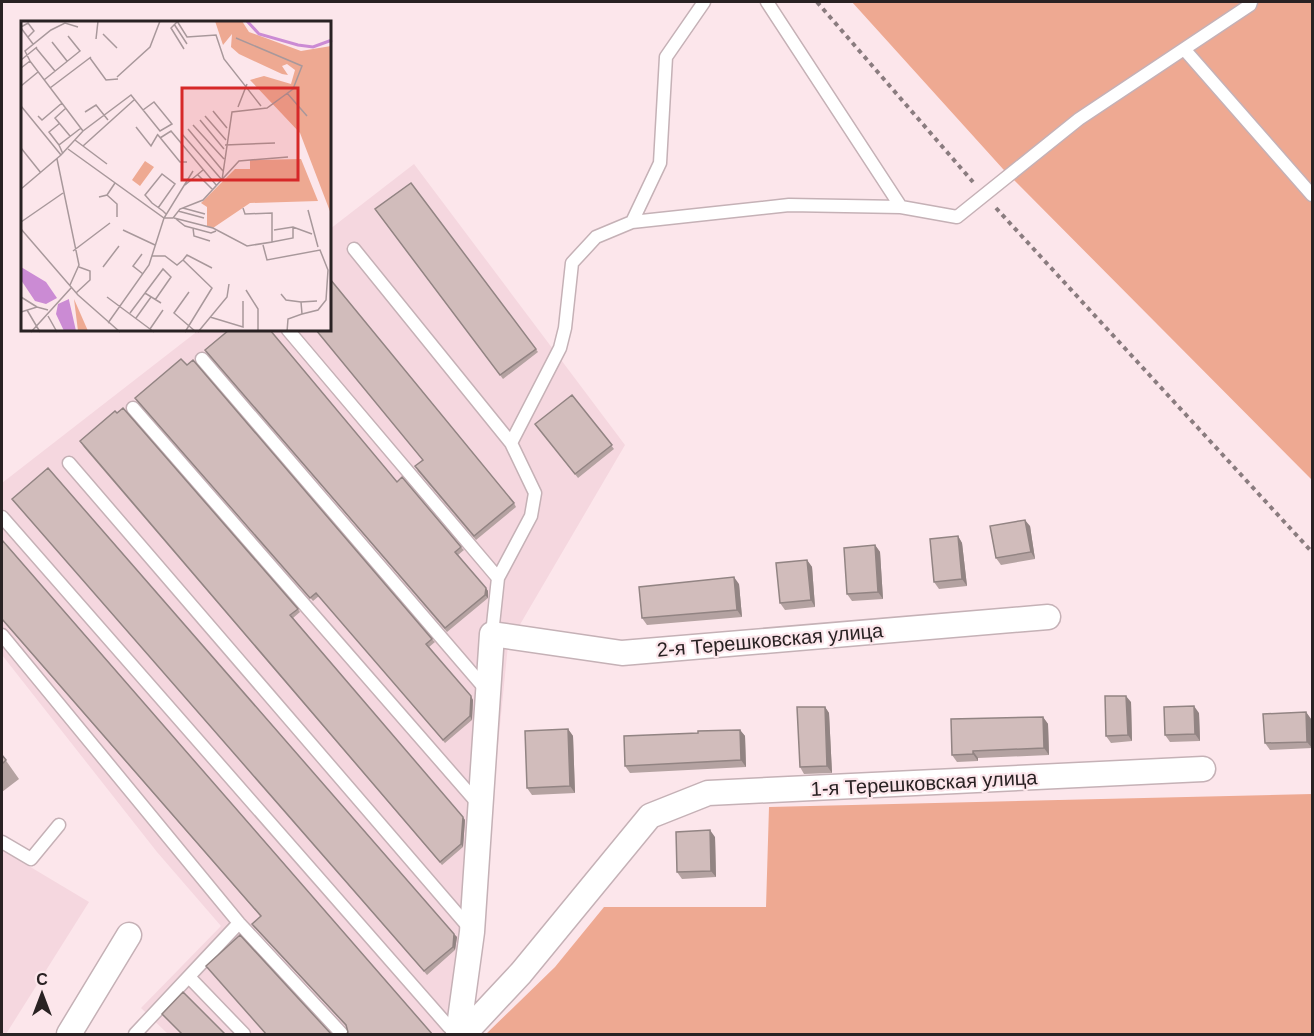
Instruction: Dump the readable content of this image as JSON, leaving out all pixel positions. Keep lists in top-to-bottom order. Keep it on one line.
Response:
{"streets":{"street":["2-я Терешковская улица","1-я Терешковская улица"]},"north":"top"}
